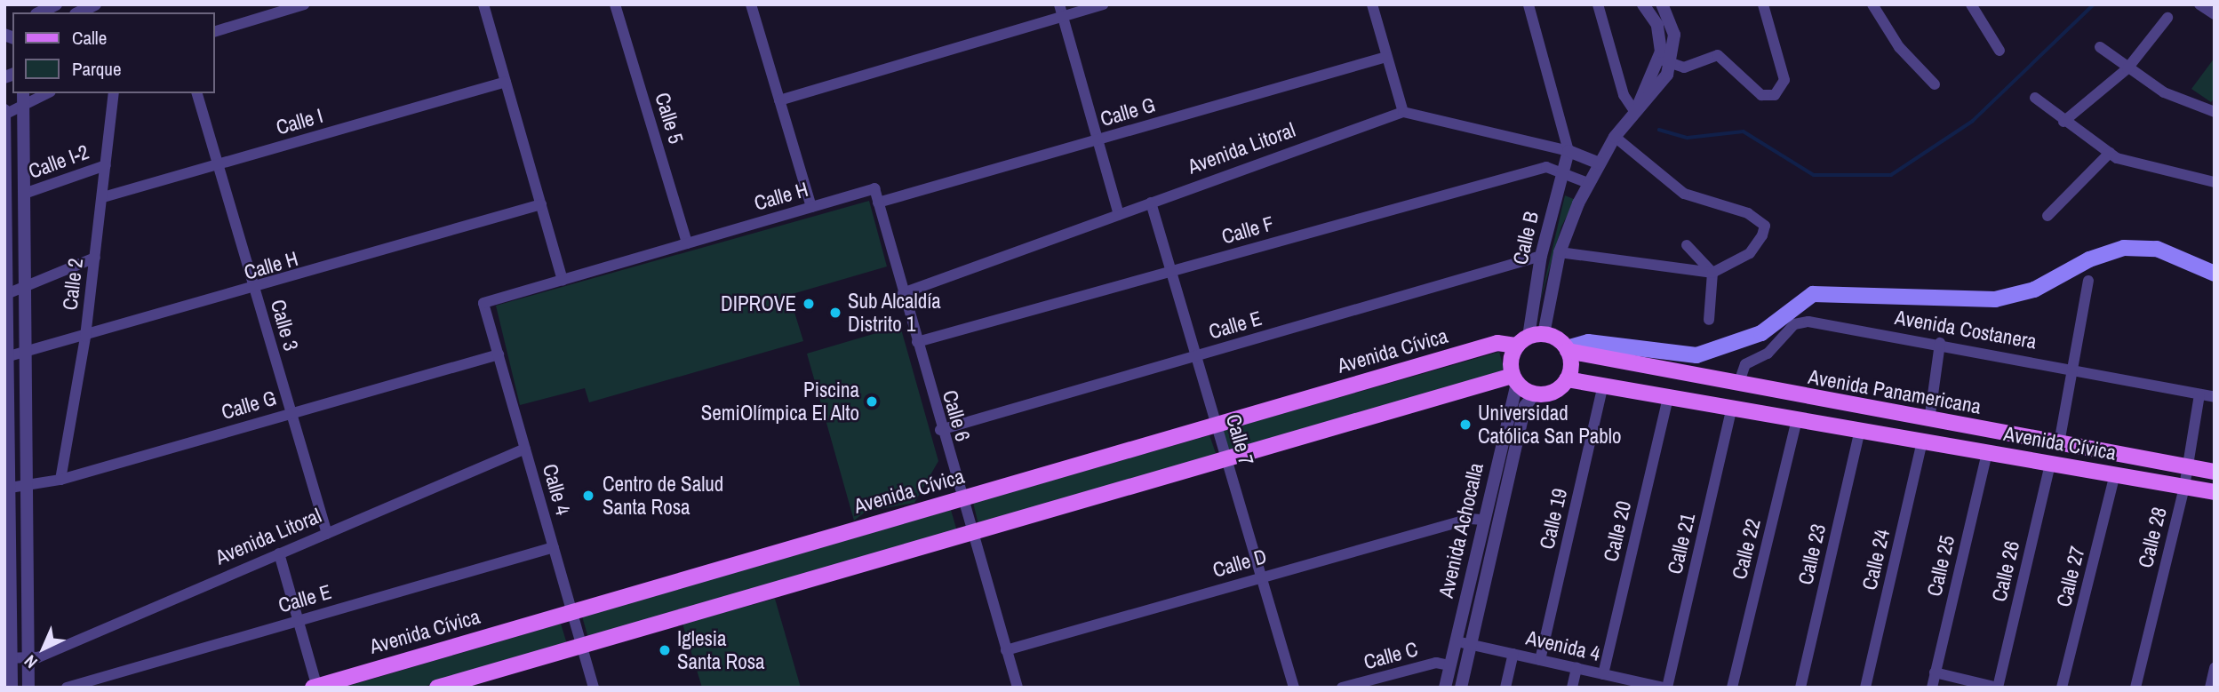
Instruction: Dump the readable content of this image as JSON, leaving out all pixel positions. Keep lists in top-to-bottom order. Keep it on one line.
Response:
{"streets":{"main road":["Avenida Cívica","Avenida Panamericana"],"street":["Calle G","Calle 5","Calle I","Avenida Litoral","Calle I-2","Calle H","Calle F","Calle B","Calle 2","Calle 3","Calle E","Avenida Costanera","Calle 6","Calle 7","Calle 4","Calle 19","Avenida Achocalla","Calle 20","Calle 28","Calle 21","Calle 22","Calle 23","Calle 24","Calle D","Calle 25","Calle 26","Calle 27","Avenida 4","Calle C"]},"crossings":[["Calle G","Calle 2"],["Calle G","Calle 3"],["Calle G","Calle 6"],["Calle G","Calle 4"],["Calle 5","Calle H"],["Calle I","Calle 2"],["Calle I","Calle 3"],["Avenida Litoral","Calle 3"],["Avenida Litoral","Calle 6"],["Avenida Litoral","Calle 7"],["Avenida Litoral","Calle 4"],["Calle I-2","Calle 2"],["Calle H","Calle 2"],["Calle H","Calle 3"],["Calle H","Calle 6"],["Calle H","Calle 4"],["Calle F","Calle B"],["Calle F","Calle 6"],["Calle F","Calle 7"],["Calle B","Calle E"],["Calle B","Avenida Cívica"],["Calle B","Avenida Panamericana"],["Calle B","Avenida Achocalla"],["Calle E","Calle 6"],["Calle E","Calle 7"],["Calle E","Calle 4"],["Avenida Costanera","Avenida Panamericana"],["Avenida Costanera","Calle 28"],["Avenida Cívica","Avenida Panamericana"],["Avenida Cívica","Calle 6"],["Avenida Cívica","Calle 7"],["Avenida Cívica","Calle 4"],["Avenida Cívica","Calle 19"],["Avenida Cívica","Avenida Achocalla"],["Avenida Cívica","Calle 20"],["Avenida Cívica","Calle 28"],["Avenida Cívica","Calle 21"],["Avenida Cívica","Calle 22"],["Avenida Cívica","Calle 23"],["Avenida Cívica","Calle 24"],["Avenida Cívica","Calle 25"],["Avenida Cívica","Calle 26"],["Avenida Cívica","Calle 27"],["Avenida Panamericana","Avenida Achocalla"],["Avenida Panamericana","Calle 28"],["Calle 6","Calle D"],["Calle 7","Calle D"],["Calle 19","Avenida 4"],["Avenida Achocalla","Calle D"],["Avenida Achocalla","Avenida 4"],["Avenida Achocalla","Calle C"],["Calle 20","Avenida 4"]],"places":["DIPROVE","Sub Alcaldía Distrito 1","Piscina SemiOlímpica El Alto","Universidad Católica San Pablo","Centro de Salud Santa Rosa","Iglesia Santa Rosa"],"legend":["Calle","Parque"],"north":"bottom left"}
